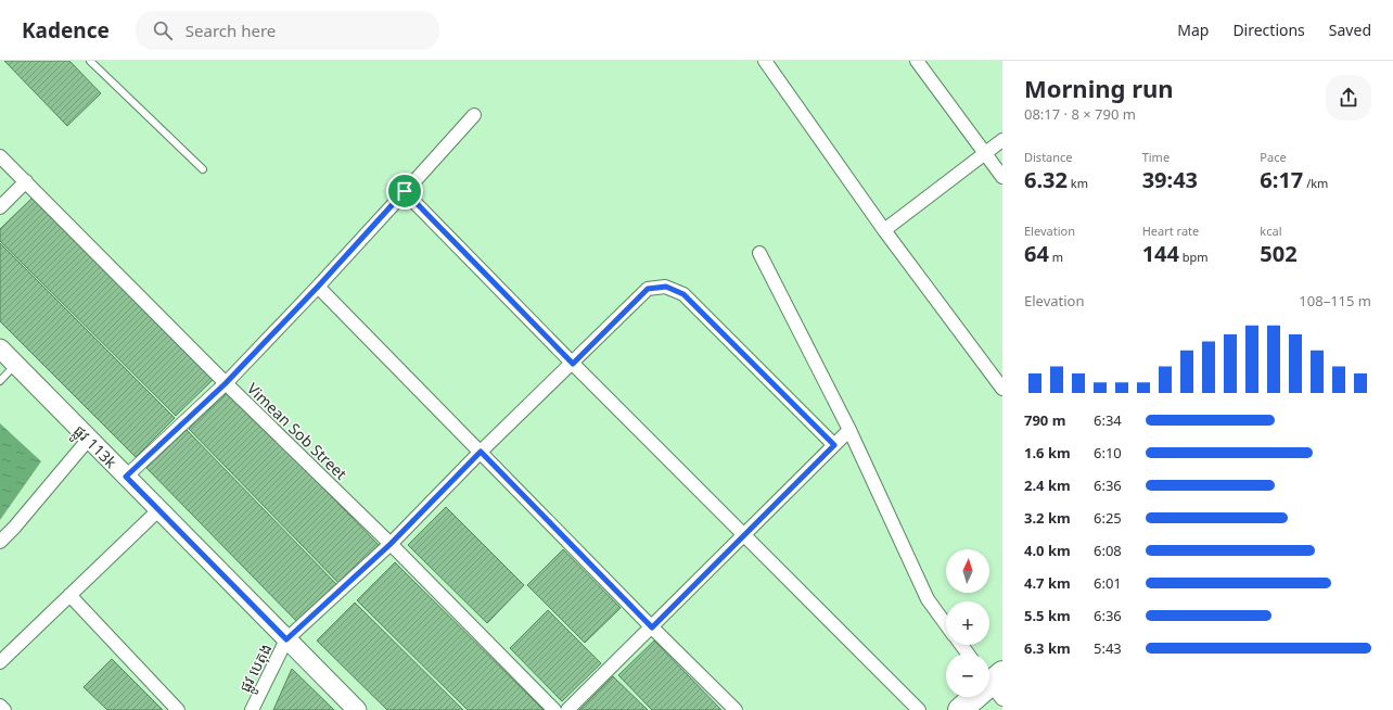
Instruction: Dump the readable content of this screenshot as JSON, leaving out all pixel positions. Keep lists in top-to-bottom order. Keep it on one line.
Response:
{"streets":{"street":["Vimean Sob Street","ផ្លូវ 113k","ផ្លូវ បេតុង"]},"crossings":[["ផ្លូវ 113k","ផ្លូវ បេតុង"]],"north":"top","page":{"header":"Kadence","search":"Search here","nav":["Map","Directions","Saved"],"heading":["Morning run","08:17 · 8 × 790 m"],"stats":[["Distance","6.32 km"],["Time","39:43"],["Pace","6:17 /km"],["Elevation","64 m"],["Heart rate","144 bpm"],["kcal","502"]],"chart":["Elevation","108–115 m"],"list":[{"name":"790 m","note":"6:34"},{"name":"1.6 km","note":"6:10"},{"name":"2.4 km","note":"6:36"},{"name":"3.2 km","note":"6:25"},{"name":"4.0 km","note":"6:08"},{"name":"4.7 km","note":"6:01"},{"name":"5.5 km","note":"6:36"},{"name":"6.3 km","note":"5:43"}],"map_buttons":["+","−"]}}
